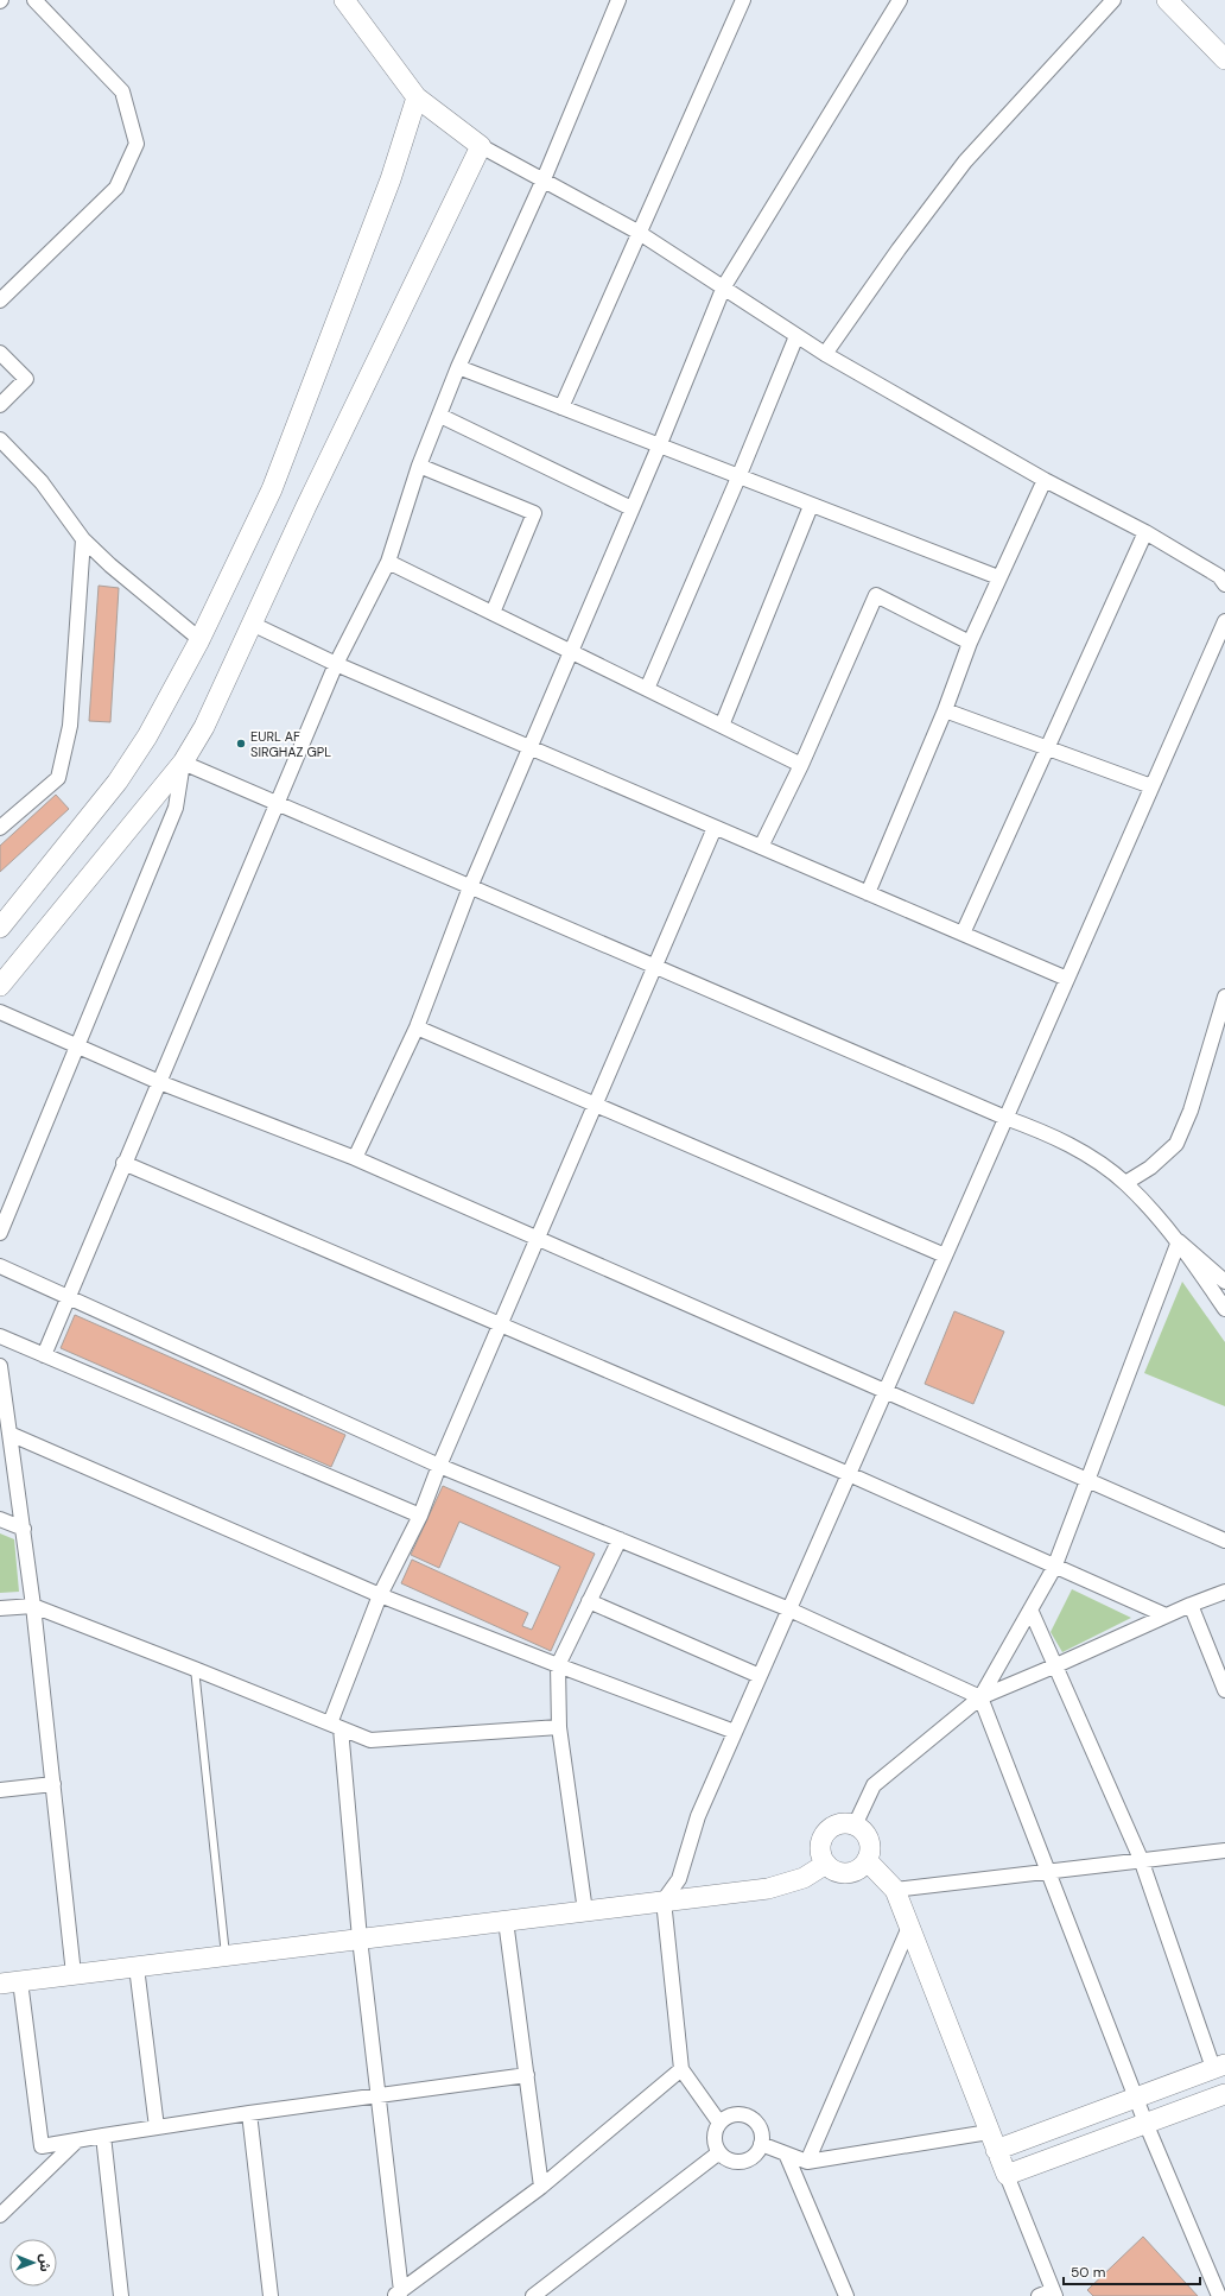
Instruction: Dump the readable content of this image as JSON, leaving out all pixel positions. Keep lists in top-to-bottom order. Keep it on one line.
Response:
{"places":["EURL AF SIRGHAZ GPL"],"scale_bar":"50 m","north":"right"}
